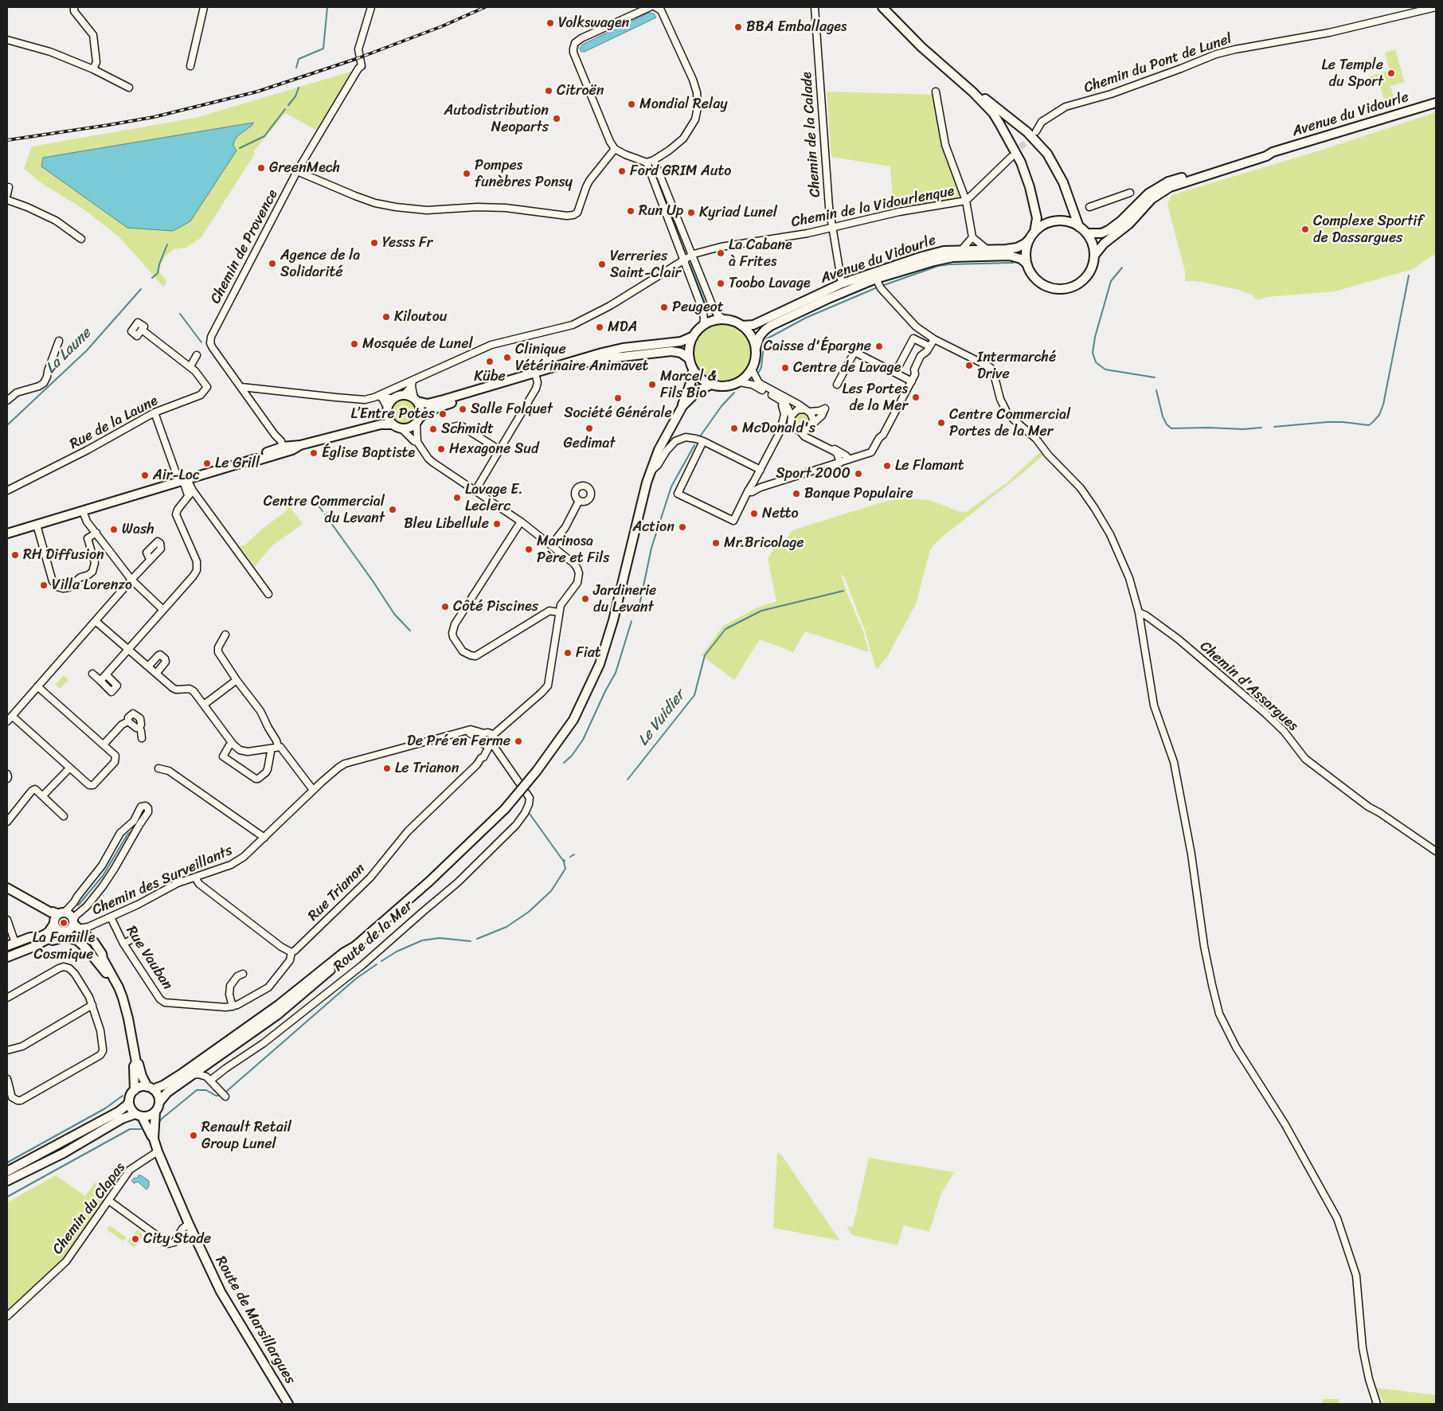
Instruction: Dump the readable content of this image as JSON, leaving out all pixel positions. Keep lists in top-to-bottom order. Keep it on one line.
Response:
{"streets":{"main road":["Avenue du Vidourle","Route de la Mer","Route de Marsillargues"],"street":["Chemin du Pont de Lunel","Chemin de la Calade","Chemin de la Vidourlenque","Chemin de Provence","Rue de la Laune","Chemin d'Assargues","Chemin des Surveillants","Rue Trianon","Rue Vauban","Chemin du Clapas"]},"crossings":[["Avenue du Vidourle","Chemin de la Calade"],["Avenue du Vidourle","Route de la Mer"],["Chemin de la Calade","Chemin de la Vidourlenque"],["Chemin des Surveillants","Rue Trianon"],["Chemin des Surveillants","Route de la Mer"],["Chemin des Surveillants","Rue Vauban"],["Rue Trianon","Route de la Mer"],["Rue Trianon","Rue Vauban"],["Route de la Mer","Route de Marsillargues"],["Chemin du Clapas","Route de Marsillargues"]],"water":["La Laune","Le Vuidier"],"places":["Volkswagen","BBA Emballages","Le Temple du Sport","Citroën","Mondial Relay","Autodistribution Neoparts","GreenMech","Ford GRIM Auto","Pompes funèbres Ponsy","Run Up","Kyriad Lunel","Complexe Sportif de Dassargues","Yesss Fr","La Cabane à Frites","Agence de la Solidarité","Verreries Saint-Clair","Toobo Lavage","Peugeot","Kiloutou","MDA","Mosquée de Lunel","Caisse d'Épargne","Clinique Vétérinaire Animavet","Kübe","Intermarché Drive","Centre de Lavage","Marcel & Fils Bio","Les Portes de la Mer","Société Générale","Salle Folquet","L’Entre Potes","Centre Commercial Portes de la Mer","Gedimat","McDonald's","Schmidt","Hexagone Sud","Église Baptiste","Le Grill","Le Flamant","Sport 2000","Air-Loc","Banque Populaire","Lavage E. Leclerc","Centre Commercial du Levant","Netto","Bleu Libellule","Action","Wash","Mr.Bricolage","Marinosa Père et Fils","RH Diffusion","Villa Lorenzo","Jardinerie du Levant","Côté Piscines","Fiat","De Pré en Ferme","Le Trianon","La Famille Cosmique","Renault Retail Group Lunel","City Stade"]}
